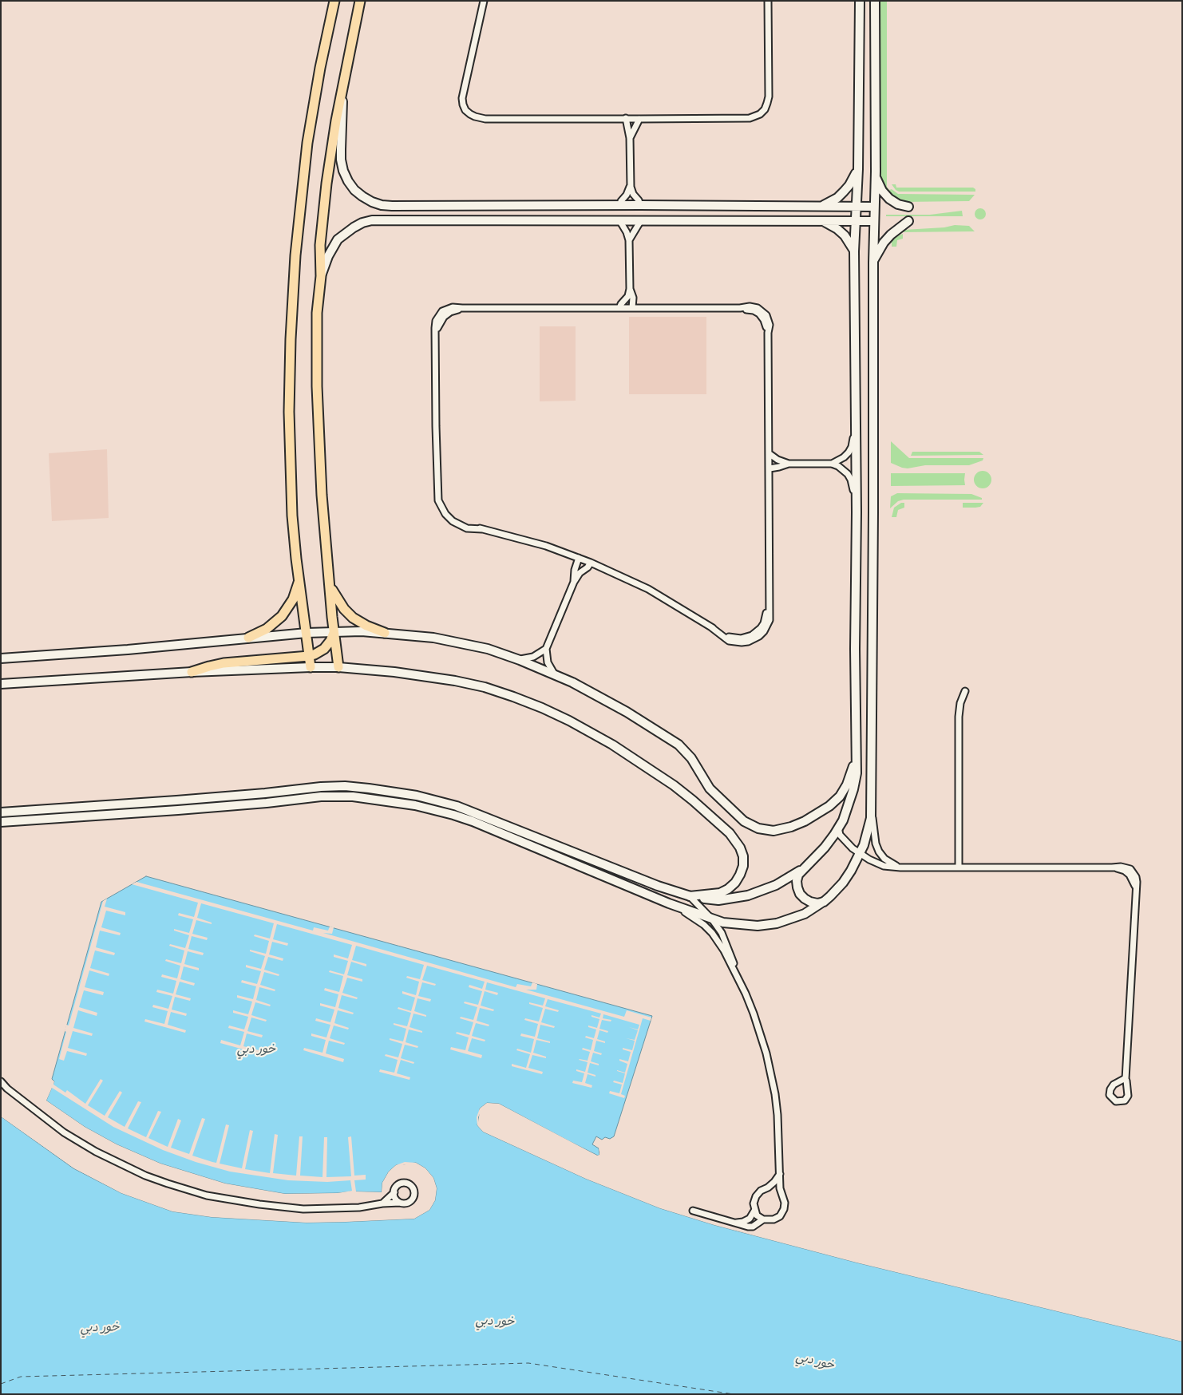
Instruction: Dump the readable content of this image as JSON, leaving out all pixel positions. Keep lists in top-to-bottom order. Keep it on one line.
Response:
{"water":["خور دبي"]}
